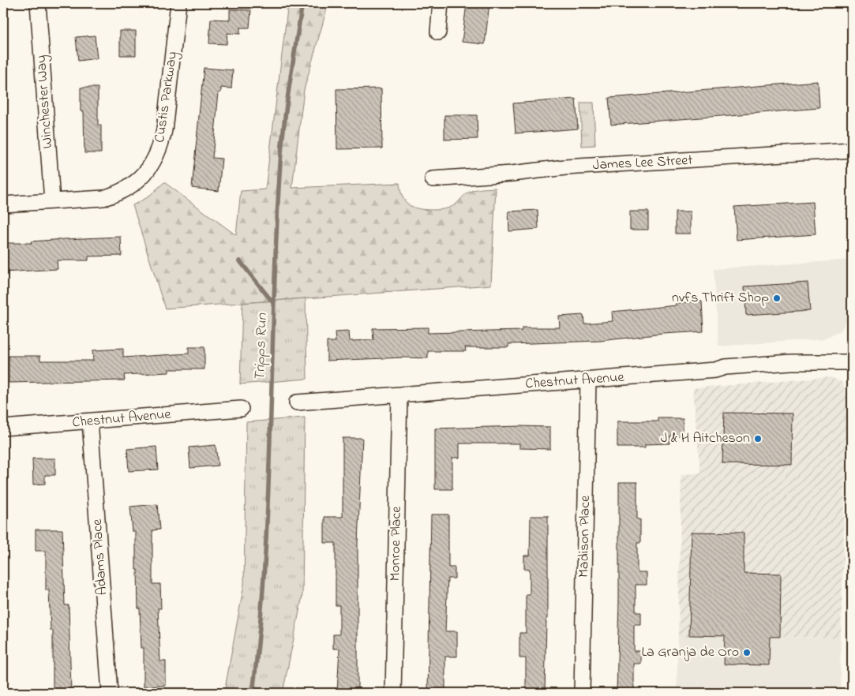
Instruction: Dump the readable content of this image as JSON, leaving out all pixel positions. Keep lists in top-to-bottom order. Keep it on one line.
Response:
{"streets":{"street":["Custis Parkway","Winchester Way","James Lee Street","Chestnut Avenue","Madison Place","Monroe Place","Adams Place"]},"crossings":[["Custis Parkway","Winchester Way"],["Chestnut Avenue","Madison Place"],["Chestnut Avenue","Monroe Place"],["Chestnut Avenue","Adams Place"]],"water":["Tripps Run"],"places":["nvfs Thrift Shop","J & H Aitcheson","La Granja de Oro"]}
